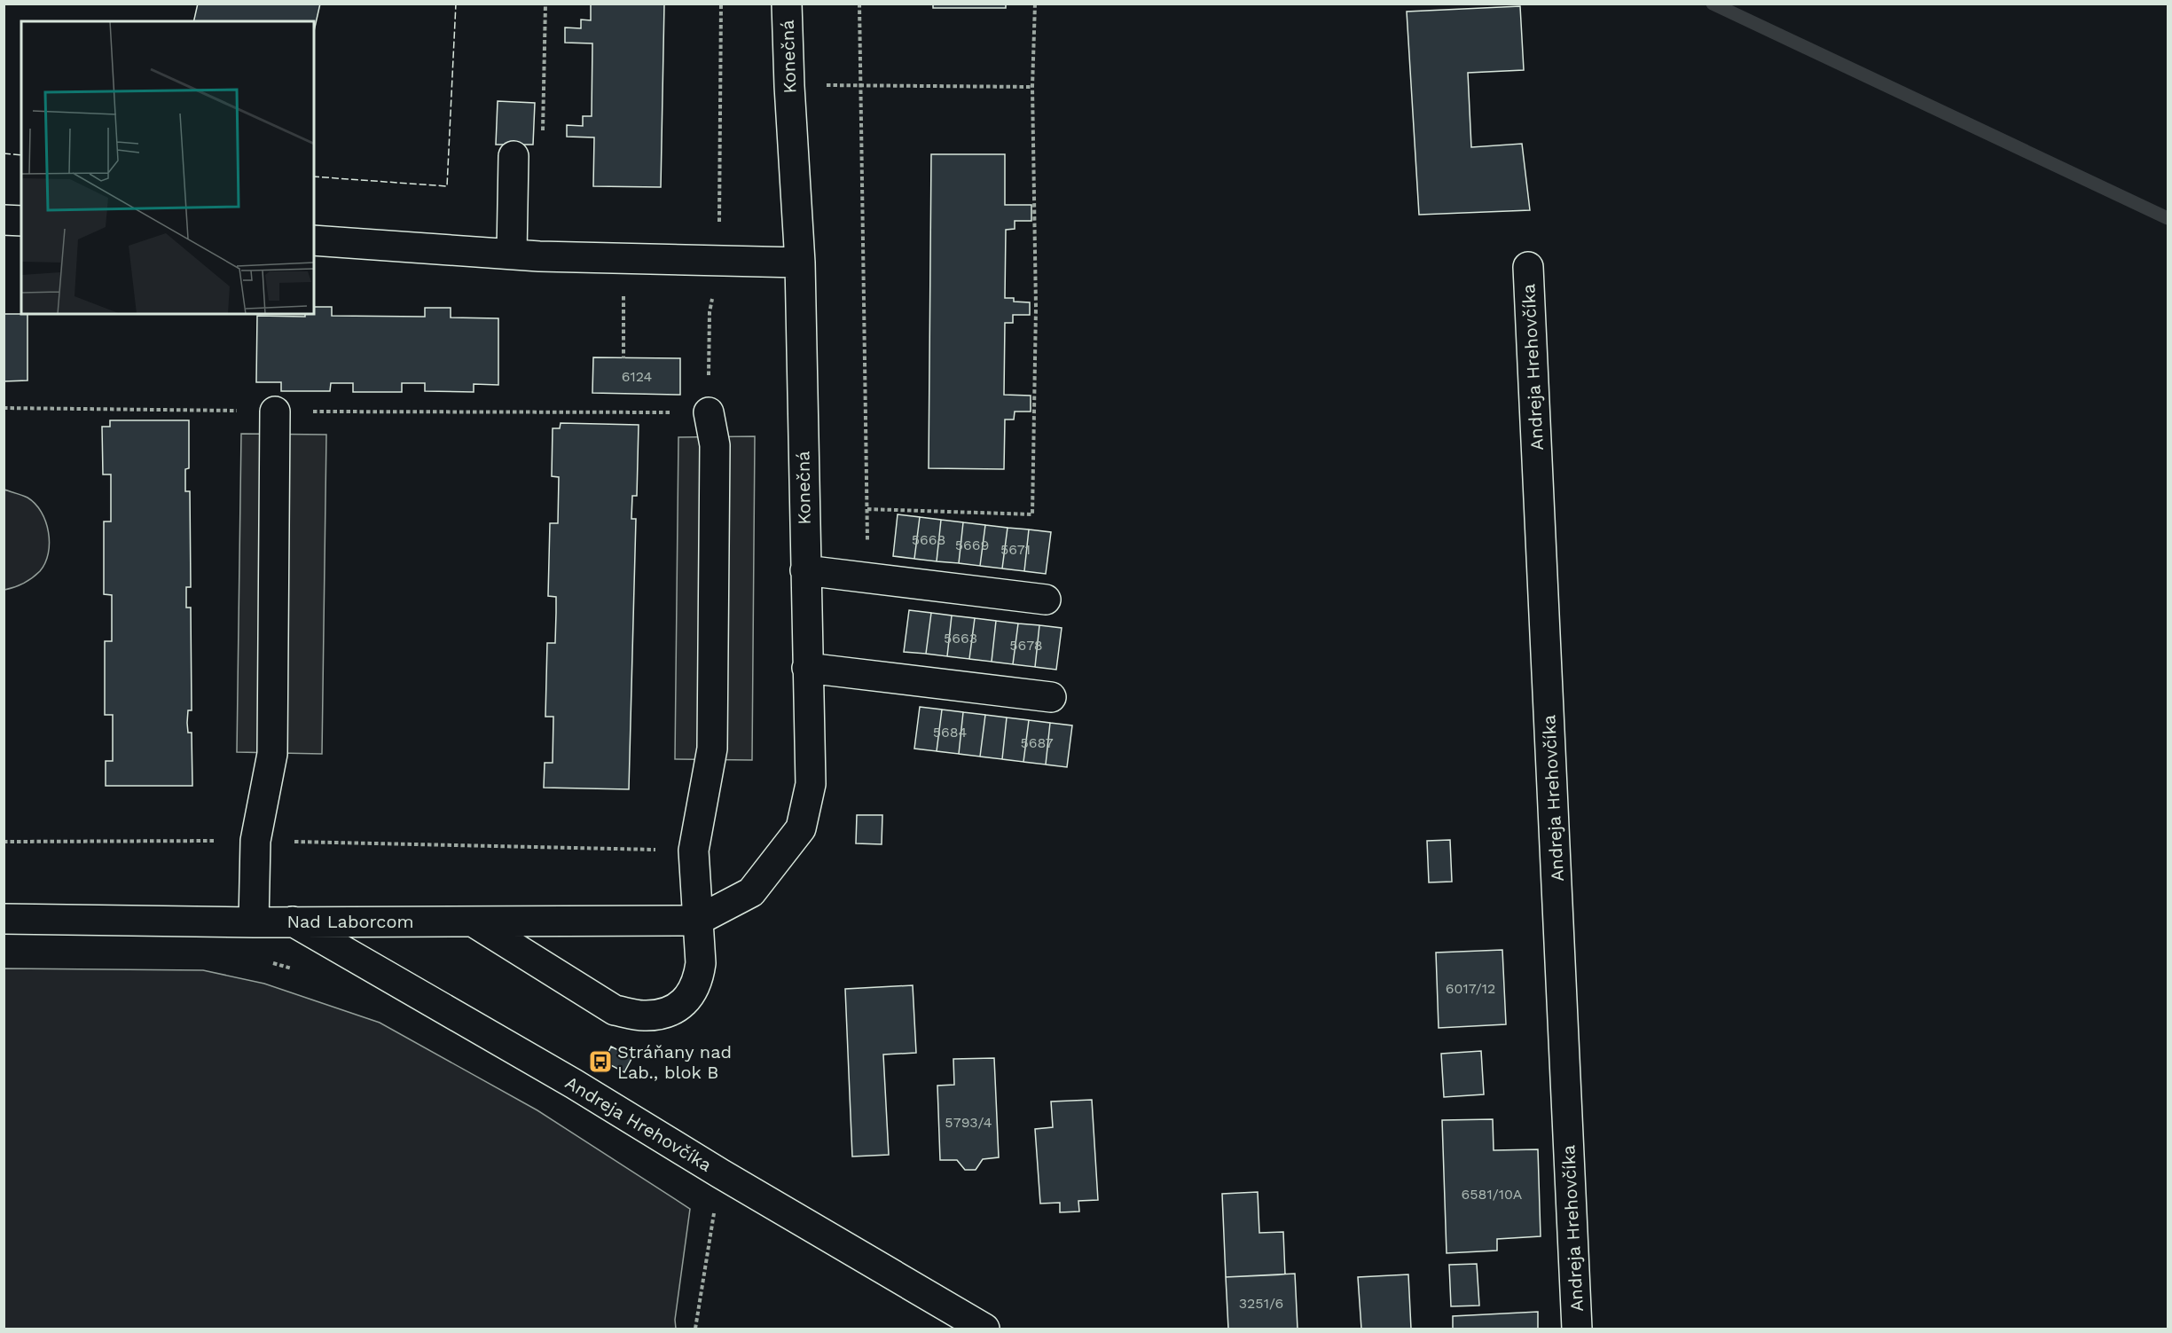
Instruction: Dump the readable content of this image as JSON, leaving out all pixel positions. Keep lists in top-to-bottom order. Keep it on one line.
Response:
{"streets":{"street":["Konečná","Andreja Hrehovčíka","Nad Laborcom"]},"crossings":[["Konečná","Nad Laborcom"],["Andreja Hrehovčíka","Nad Laborcom"]],"places":{"bus stop":["Stráňany nad Lab., blok B"]},"house_numbers":["6124","5668","5669","5671","5663","5678","5684","5687","6017/12","5793/4","6581/10A","3251/6"]}
